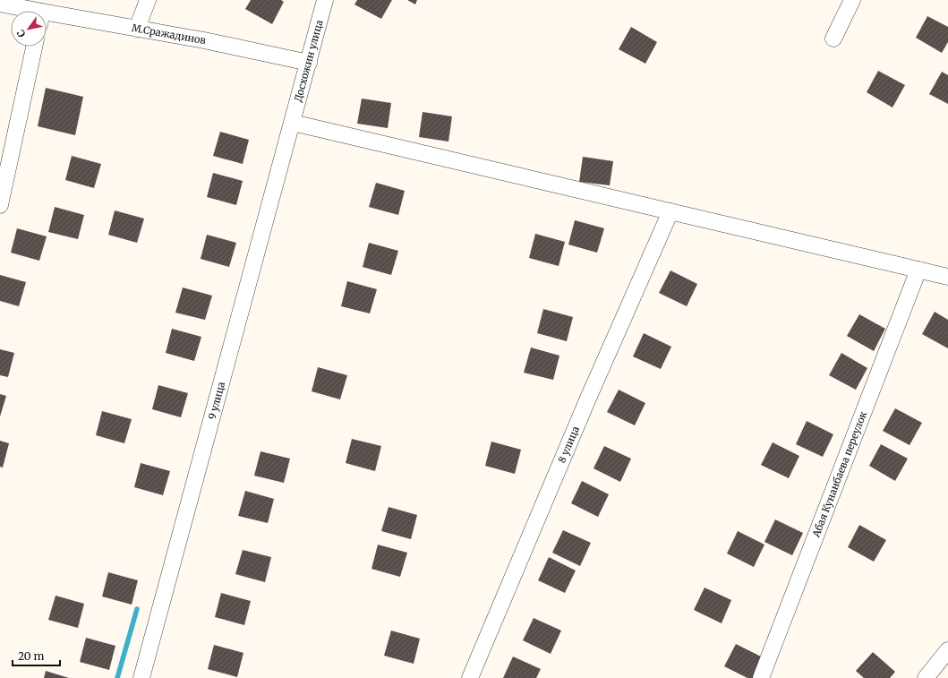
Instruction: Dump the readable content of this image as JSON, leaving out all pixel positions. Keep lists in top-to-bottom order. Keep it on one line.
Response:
{"streets":{"street":["М.Сражадинов","Досхожин улица","9 улица","8 улица","Абая Кунанбаева переулок"]},"crossings":[["М.Сражадинов","Досхожин улица"],["Досхожин улица","9 улица"]],"scale_bar":"20 m","north":"bottom left"}
